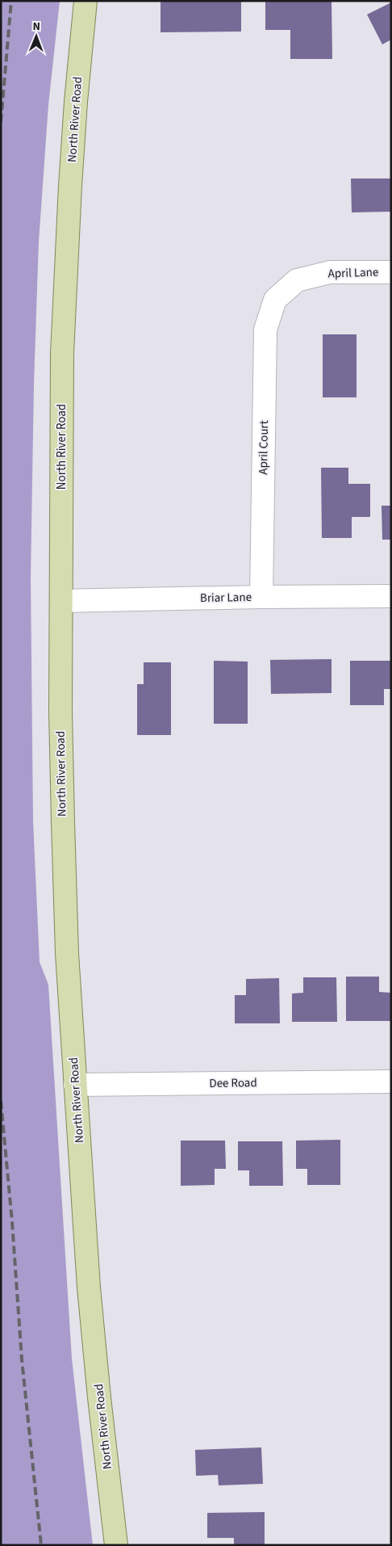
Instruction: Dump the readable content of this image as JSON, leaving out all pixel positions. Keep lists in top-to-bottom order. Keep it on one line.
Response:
{"streets":{"main road":["North River Road"],"street":["April Lane","April Court","Briar Lane","Dee Road"]},"crossings":[["North River Road","Briar Lane"],["North River Road","Dee Road"],["April Lane","April Court"],["April Court","Briar Lane"]],"north":"top"}
